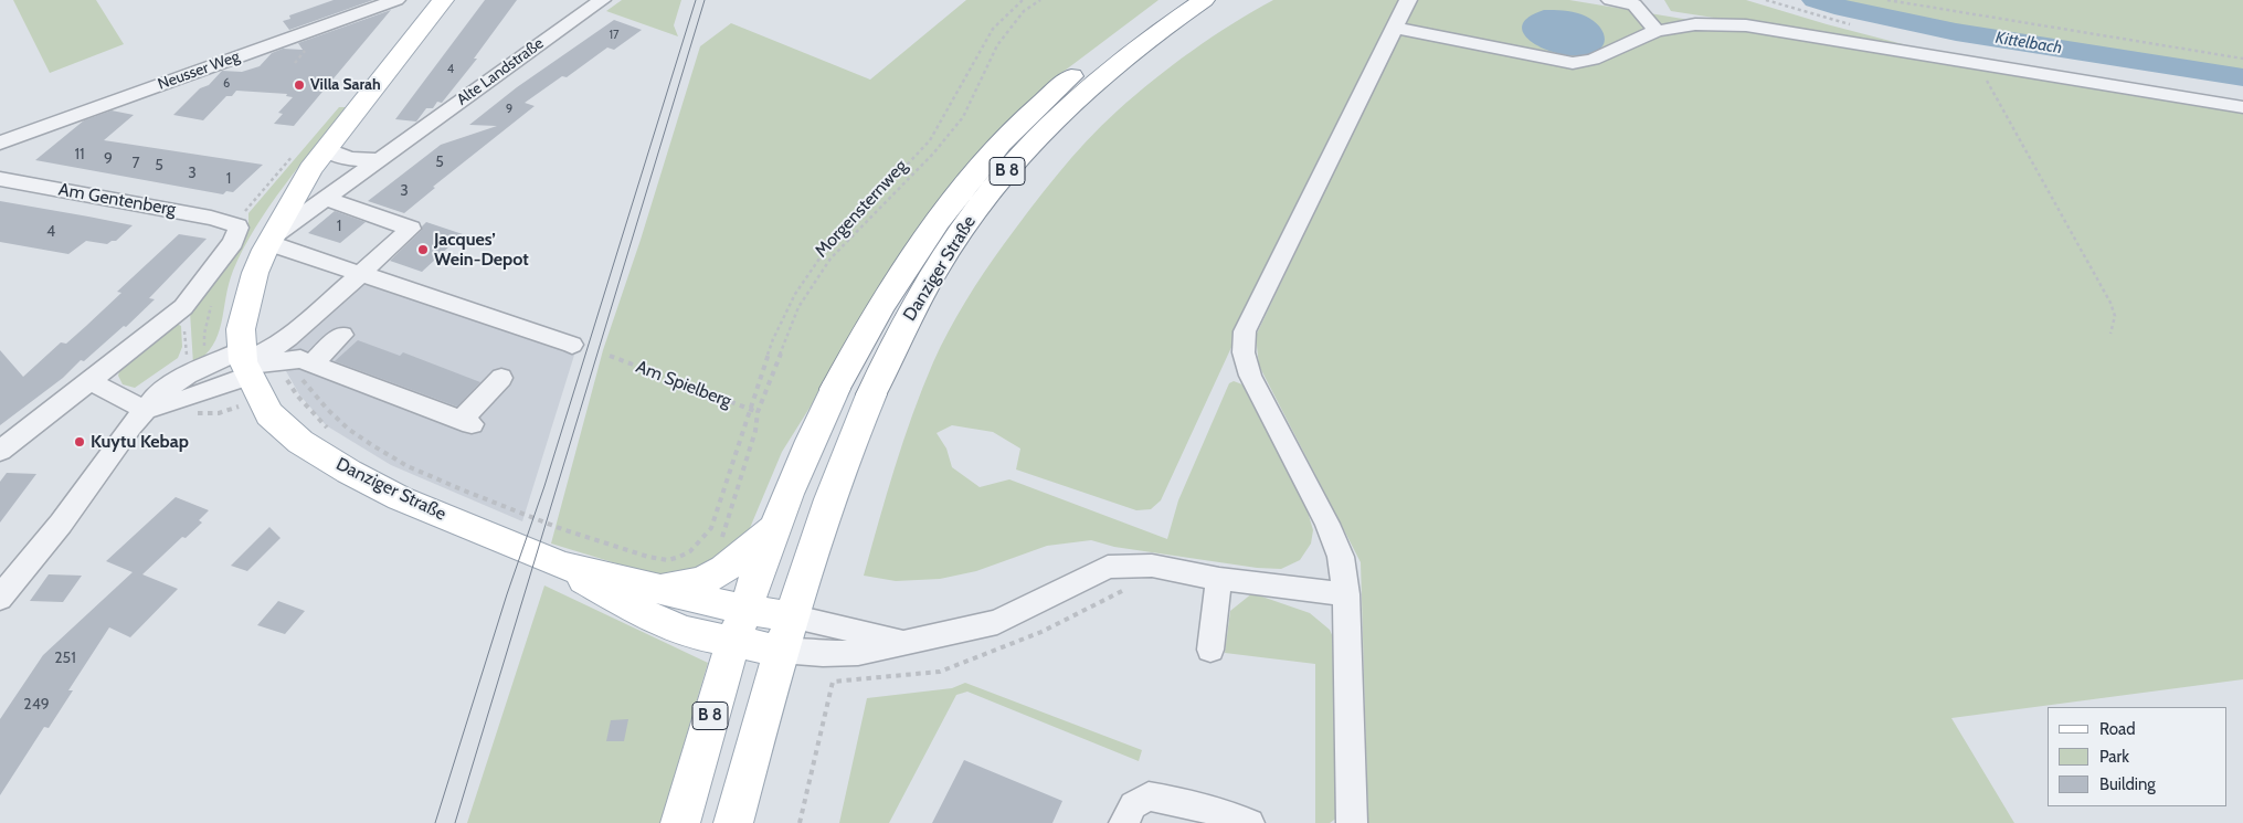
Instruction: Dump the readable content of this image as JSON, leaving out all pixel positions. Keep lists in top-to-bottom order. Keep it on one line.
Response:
{"streets":{"main road":["B 8","Danziger Straße"],"street":["Neusser Weg","Alte Landstraße","Am Gentenberg"],"path":["Morgensternweg","Am Spielberg"]},"crossings":[["Morgensternweg","Am Spielberg"]],"water":["Kittelbach"],"places":["Villa Sarah","Jacques’ Wein-Depot","Kuytu Kebap"],"house_numbers":["17","4","6","9","11","9","5","7","5","3","1","3","1","4","251","249"],"legend":["Road","Park","Building"]}
